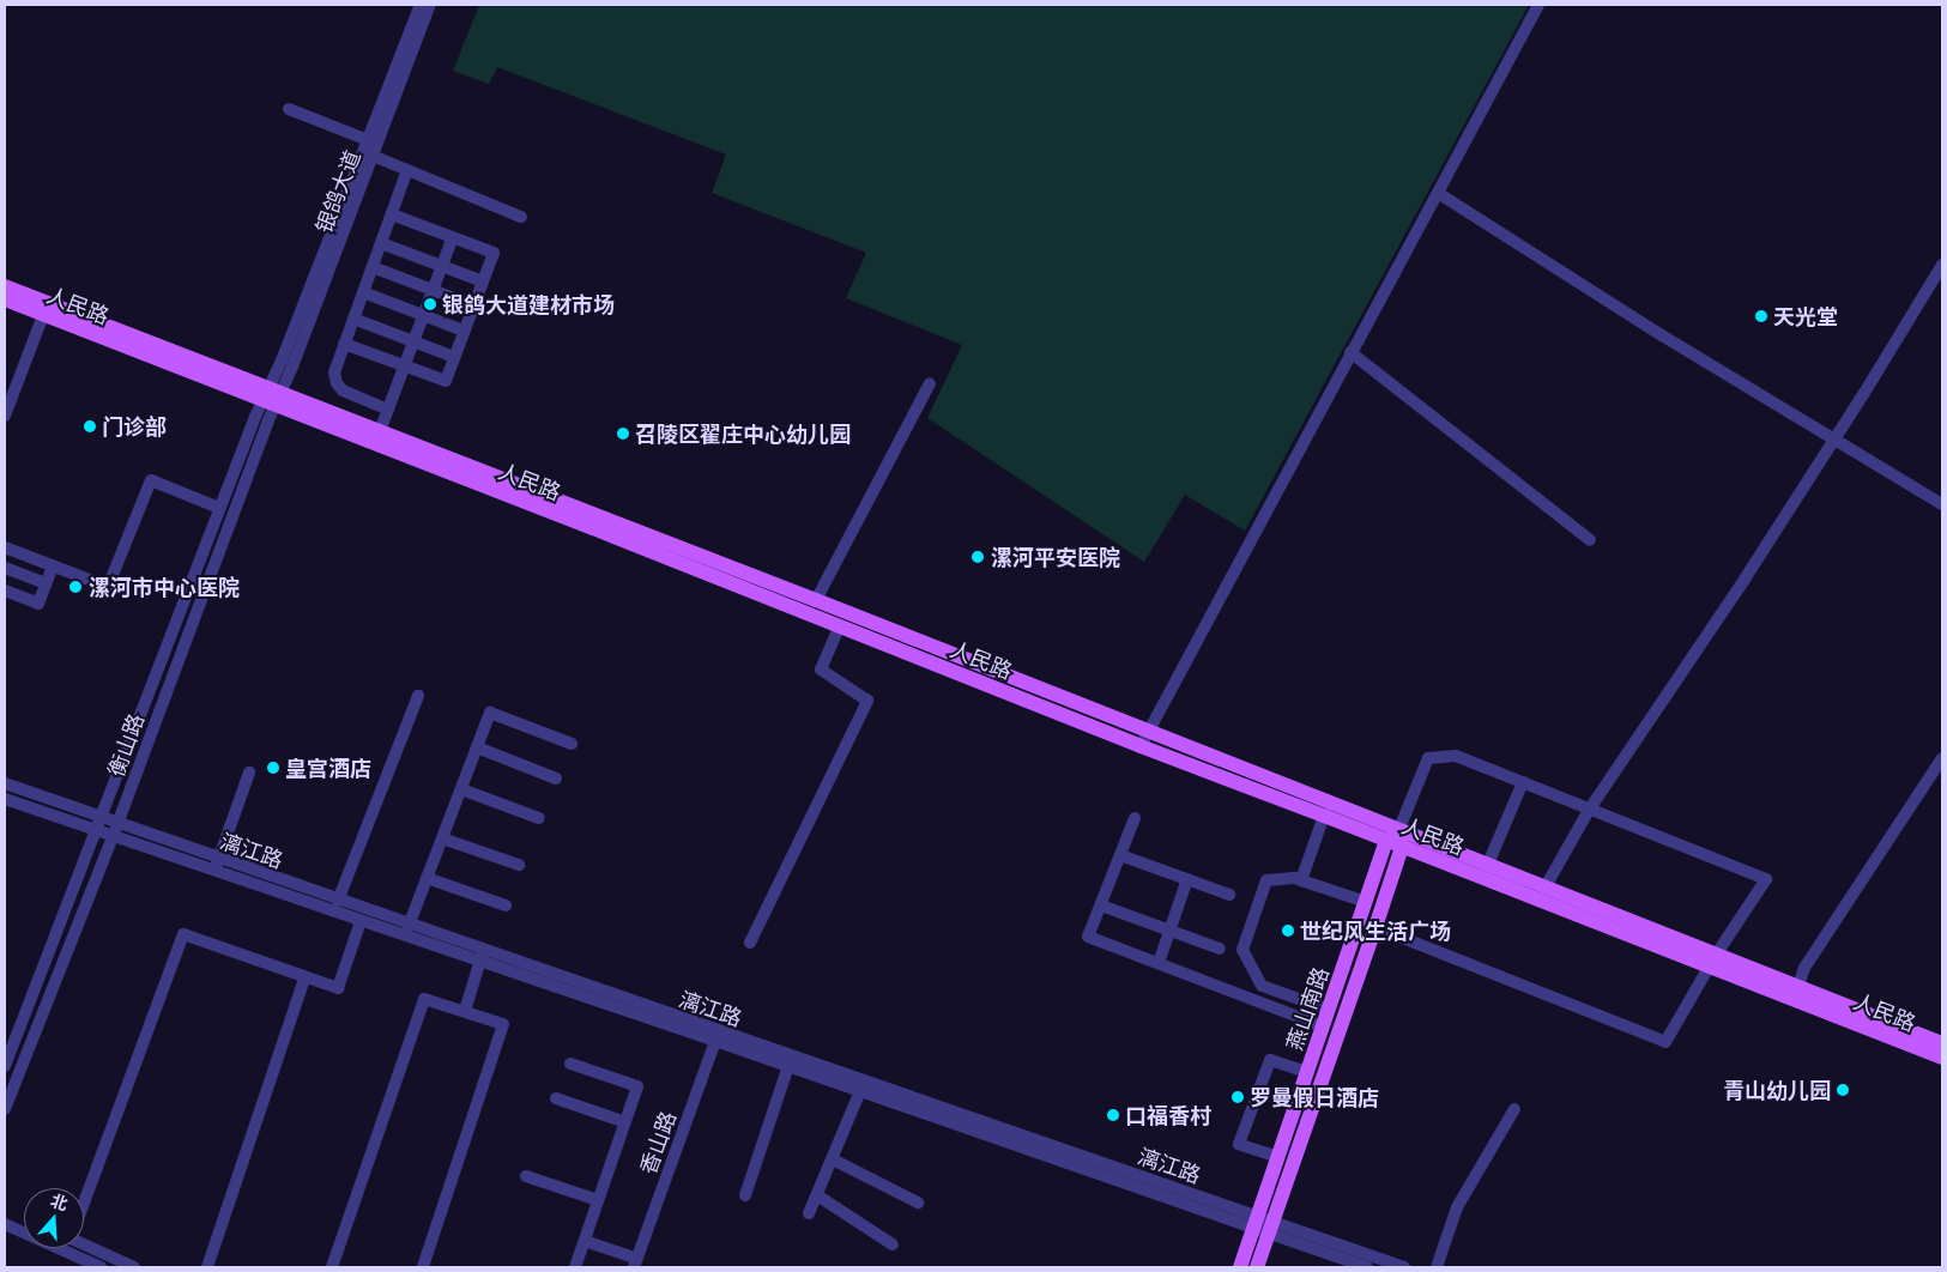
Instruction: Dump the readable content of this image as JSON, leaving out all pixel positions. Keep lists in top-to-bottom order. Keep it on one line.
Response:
{"streets":{"main road":["人民路","燕山南路"],"street":["银鸽大道","衡山路","漓江路","香山路"]},"crossings":[["银鸽大道","人民路"],["银鸽大道","衡山路"],["人民路","衡山路"],["人民路","燕山南路"],["衡山路","漓江路"],["漓江路","燕山南路"],["漓江路","香山路"]],"places":["银鸽大道建材市场","天光堂","门诊部","召陵区翟庄中心幼儿园","漯河平安医院","漯河市中心医院","皇宫酒店","世纪风生活广场","青山幼儿园","罗曼假日酒店","口福香村"],"north":"top"}
